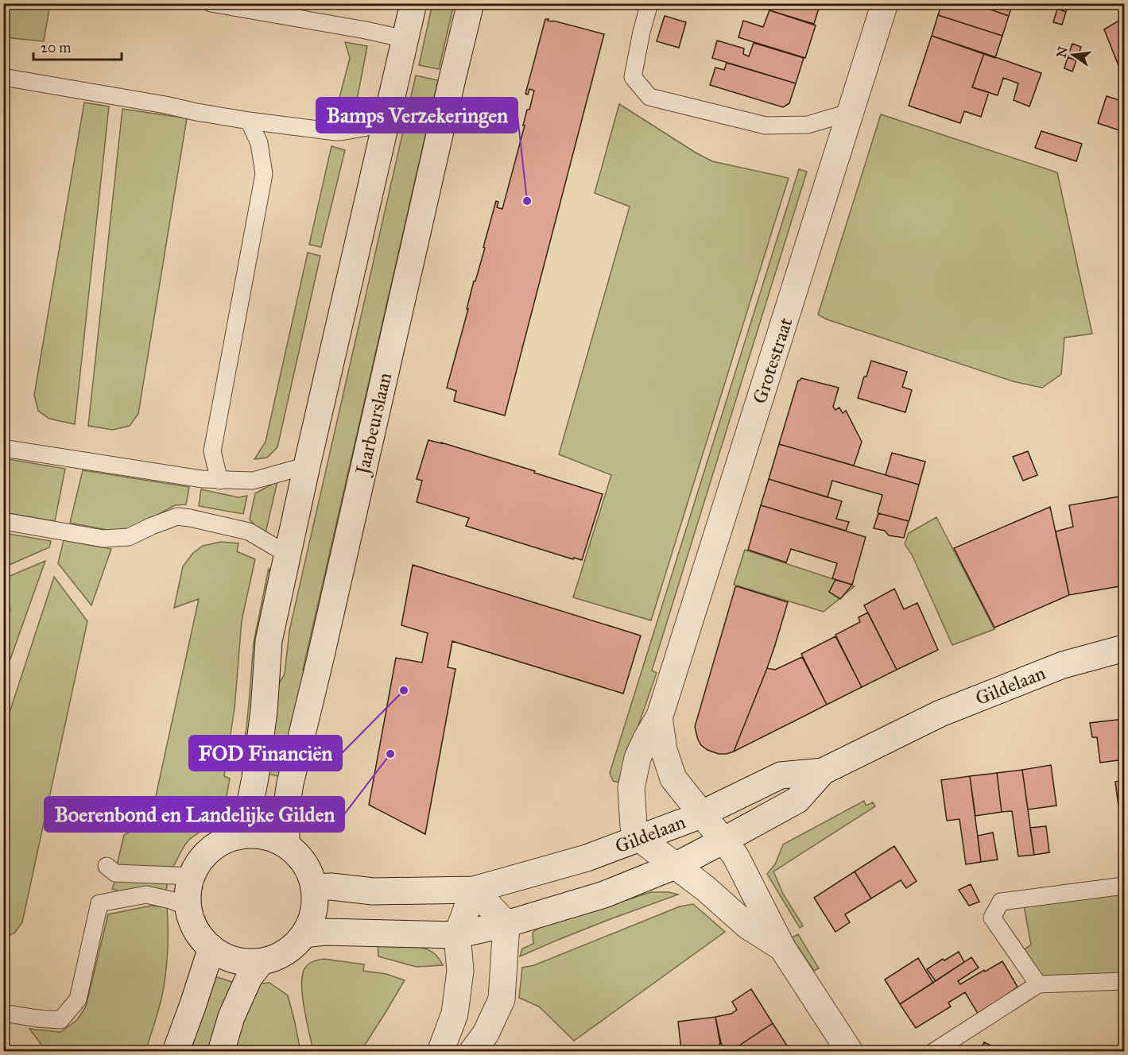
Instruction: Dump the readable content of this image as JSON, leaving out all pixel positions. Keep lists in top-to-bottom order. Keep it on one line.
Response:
{"streets":{"street":["Grotestraat","Jaarbeurslaan","Gildelaan"]},"crossings":[["Grotestraat","Gildelaan"],["Jaarbeurslaan","Gildelaan"]],"places":["Bamps Verzekeringen","FOD Financiën","Boerenbond en Landelijke Gilden"],"scale_bar":"20 m","north":"left"}
